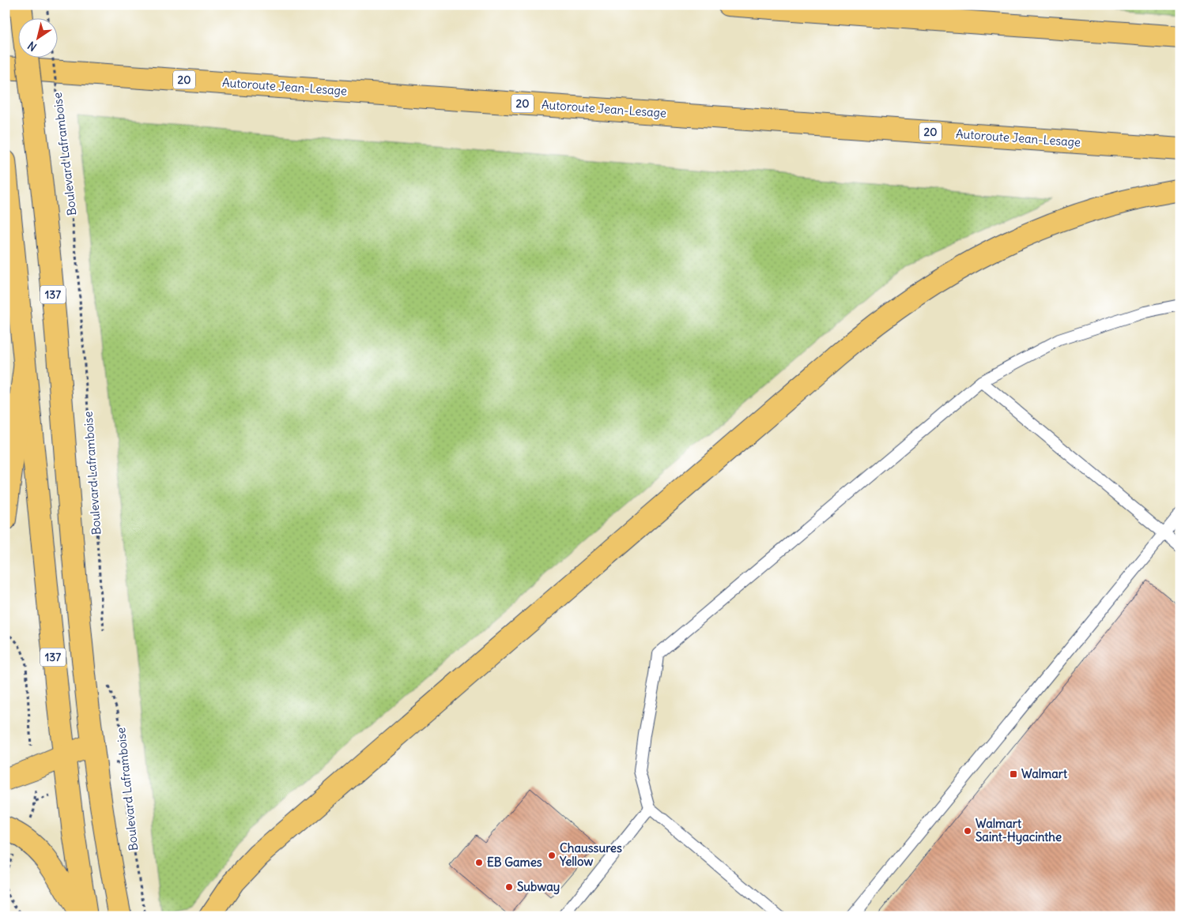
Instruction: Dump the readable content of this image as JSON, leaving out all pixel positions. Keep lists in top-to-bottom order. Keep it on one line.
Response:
{"streets":{"main road":["20","Autoroute Jean-Lesage","Boulevard Laframboise","137"]},"places":{"transit":["Walmart"],"other":["Walmart Saint-Hyacinthe","Chaussures Yellow","EB Games","Subway"]},"north":"bottom left"}
